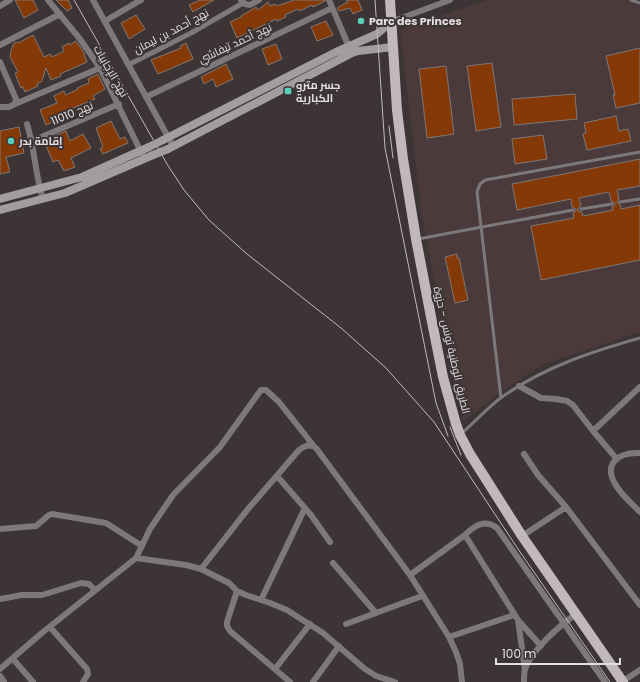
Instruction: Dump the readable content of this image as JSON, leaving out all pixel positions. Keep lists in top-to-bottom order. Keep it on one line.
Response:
{"streets":{"main road":["الطريق الوطنية تونس - حزوة"],"street":["نهج أحمد بن ليمان","نهج أحمد تيفاشي","نهج الإجابيات","نهج 11010"]},"crossings":[["نهج الإجابيات","نهج 11010"]],"places":{"other":["Parc des Princes","إقامة بدر"],"transit":["جسر مترو الكبارية"]},"scale_bar":"100 m"}
